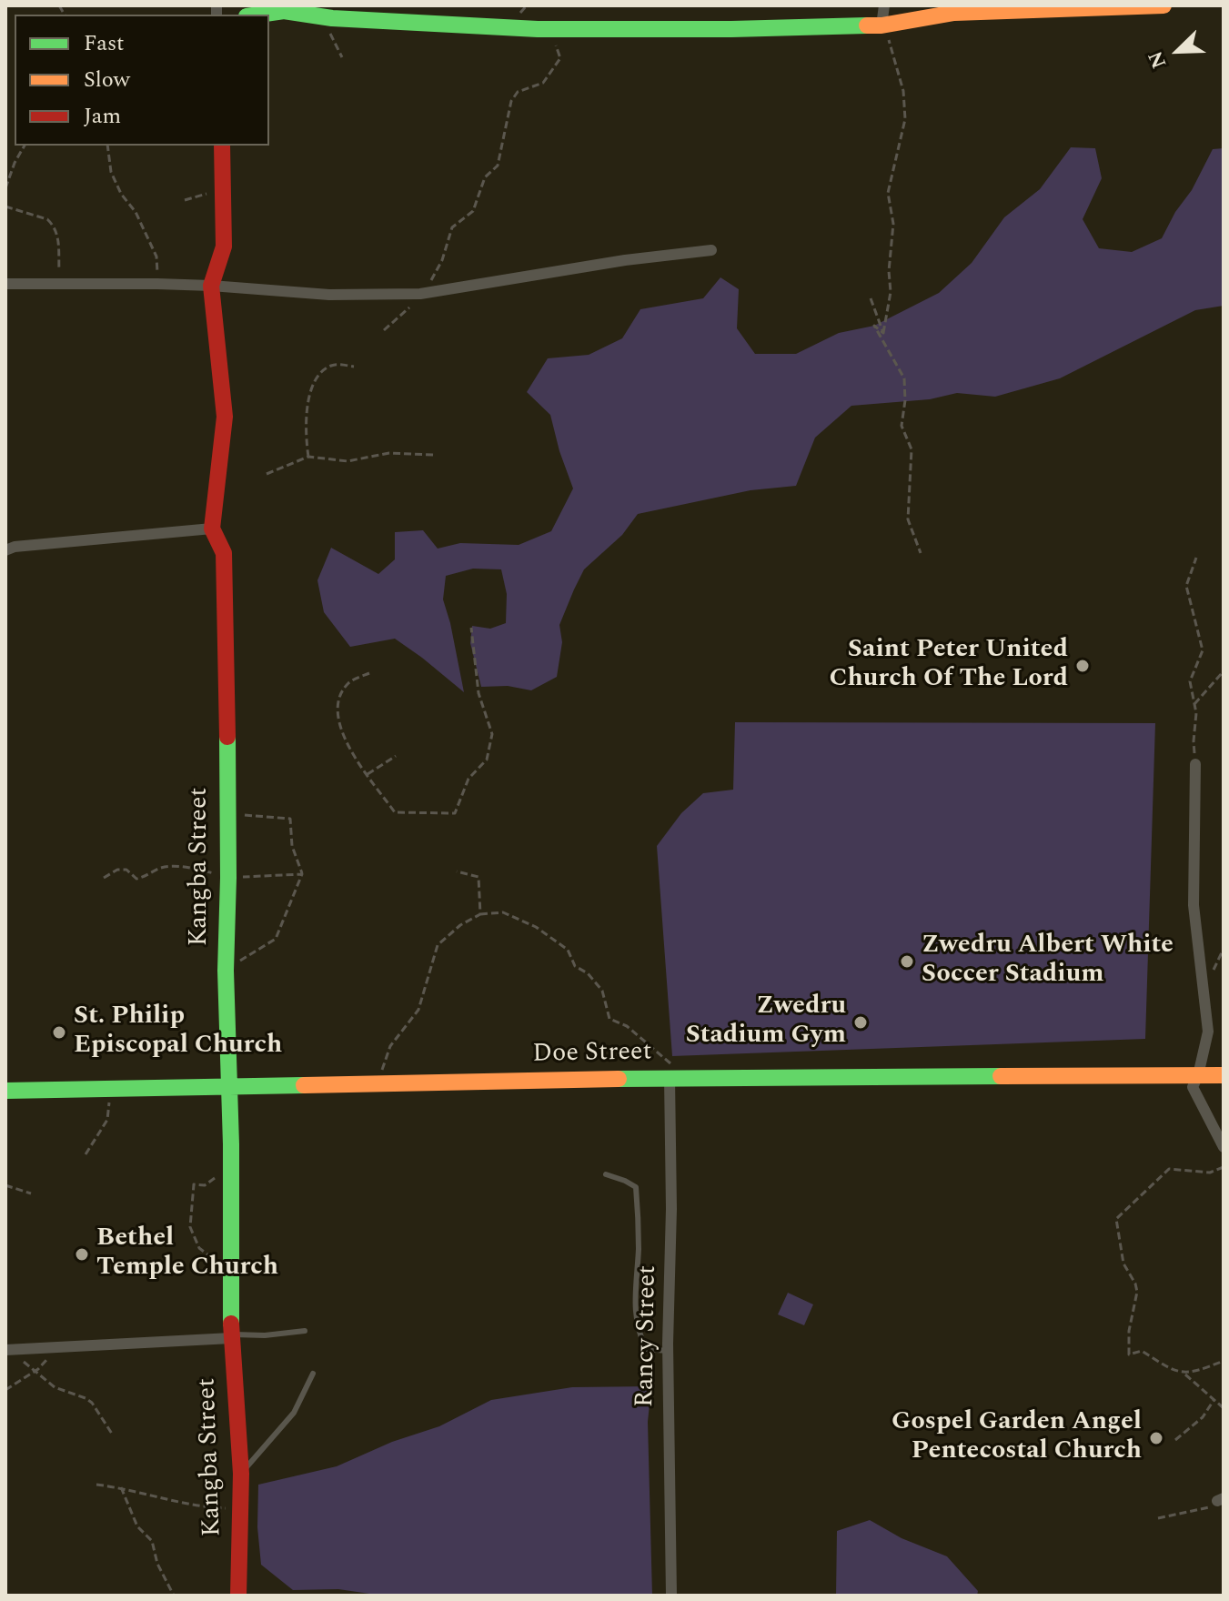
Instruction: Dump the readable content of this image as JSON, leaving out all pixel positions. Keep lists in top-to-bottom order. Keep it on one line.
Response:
{"streets":{"street":["Kangba Street","Doe Street","Rancy Street"]},"crossings":[["Kangba Street","Doe Street"],["Doe Street","Rancy Street"]],"places":["Saint Peter United Church Of The Lord","Zwedru Albert White Soccer Stadium","Zwedru Stadium Gym","St. Philip Episcopal Church","Bethel Temple Church","Gospel Garden Angel Pentecostal Church"],"legend":["Fast","Slow","Jam"],"north":"bottom left"}
